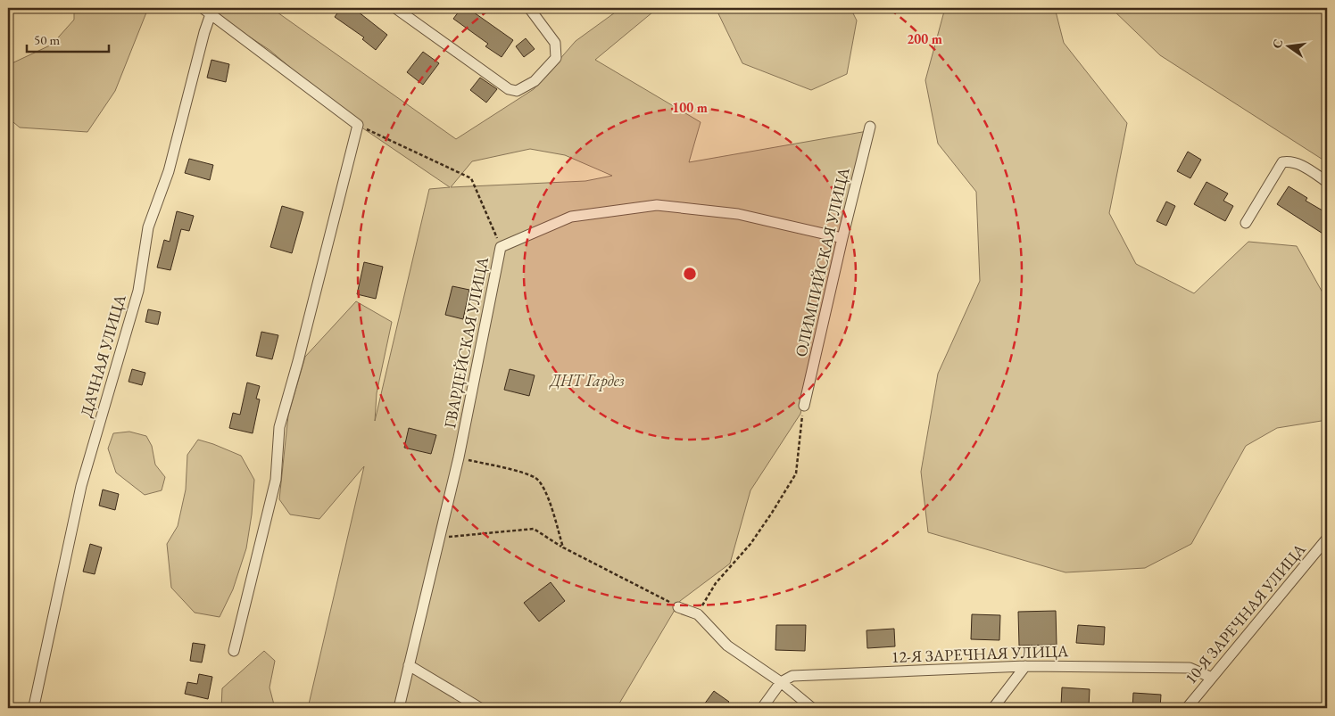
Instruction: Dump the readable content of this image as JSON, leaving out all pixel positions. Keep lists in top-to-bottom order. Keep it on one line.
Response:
{"streets":{"street":["ОЛИМПИЙСКАЯ УЛИЦА","ГВАРДЕЙСКАЯ УЛИЦА","ДАЧНАЯ УЛИЦА","10-Я ЗАРЕЧНАЯ УЛИЦА","12-Я ЗАРЕЧНАЯ УЛИЦА"]},"crossings":[["ОЛИМПИЙСКАЯ УЛИЦА","ГВАРДЕЙСКАЯ УЛИЦА"],["10-Я ЗАРЕЧНАЯ УЛИЦА","12-Я ЗАРЕЧНАЯ УЛИЦА"]],"parks":["ДНТ Гардез"],"scale_bar":"50 m","north":"left","rings":["200 m","100 m"]}
